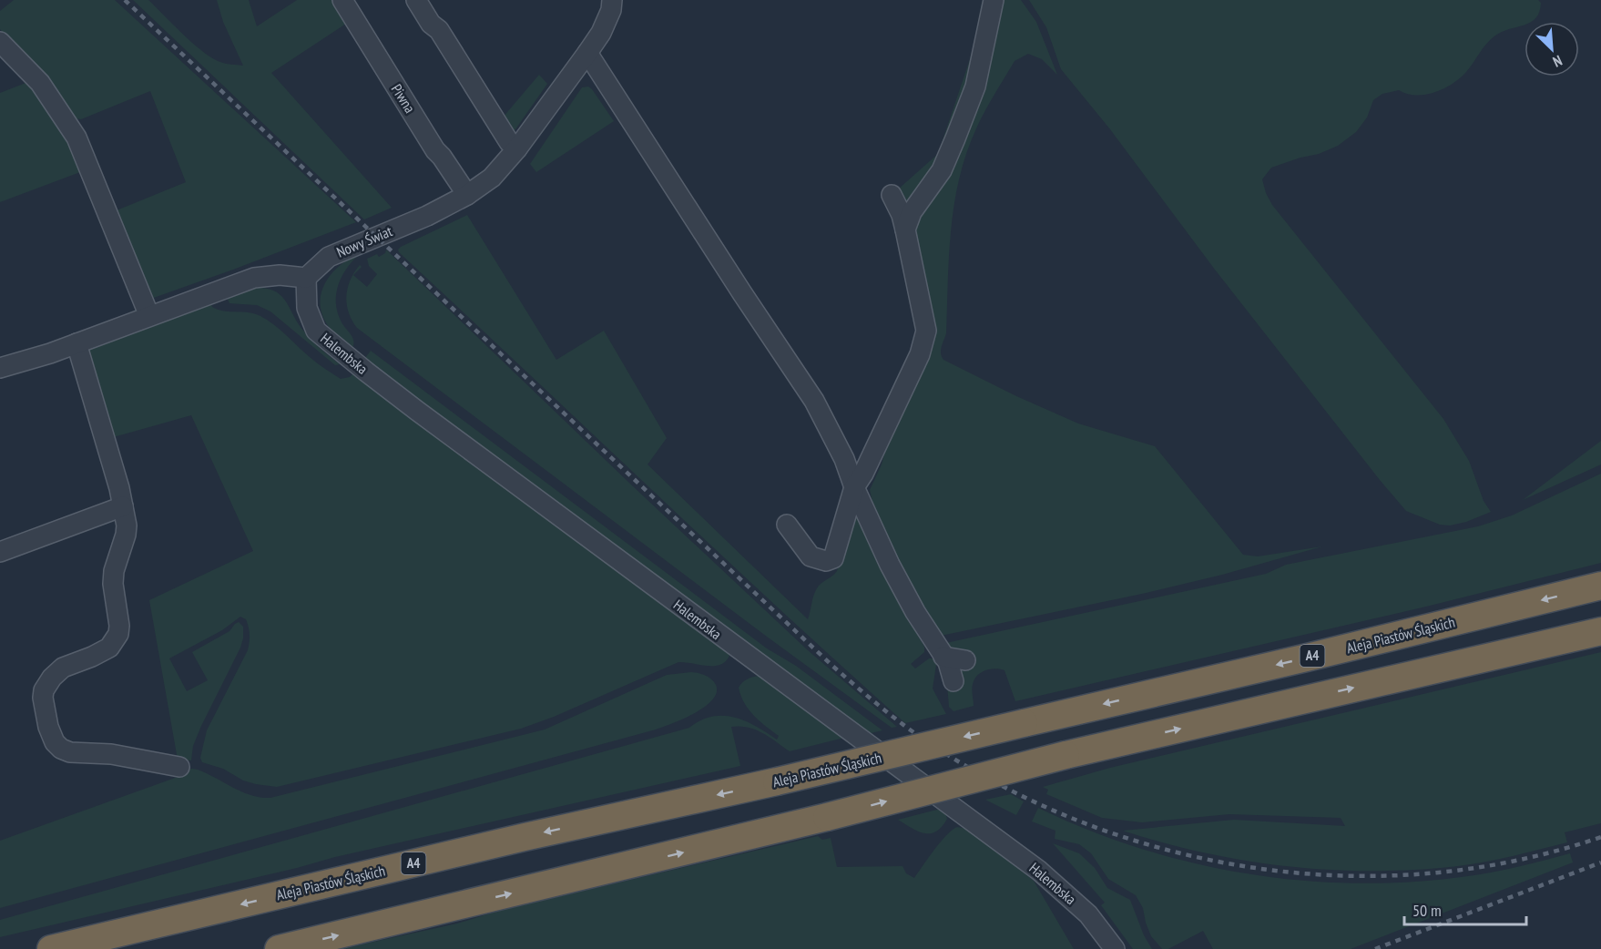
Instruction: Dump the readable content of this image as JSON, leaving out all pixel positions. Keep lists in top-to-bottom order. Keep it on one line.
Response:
{"streets":{"highway":["Aleja Piastów Śląskich","A4"],"street":["Piwna","Nowy Świat","Halembska"]},"crossings":[["Piwna","Nowy Świat"],["Nowy Świat","Halembska"]],"scale_bar":"50 m","north":"bottom right"}
